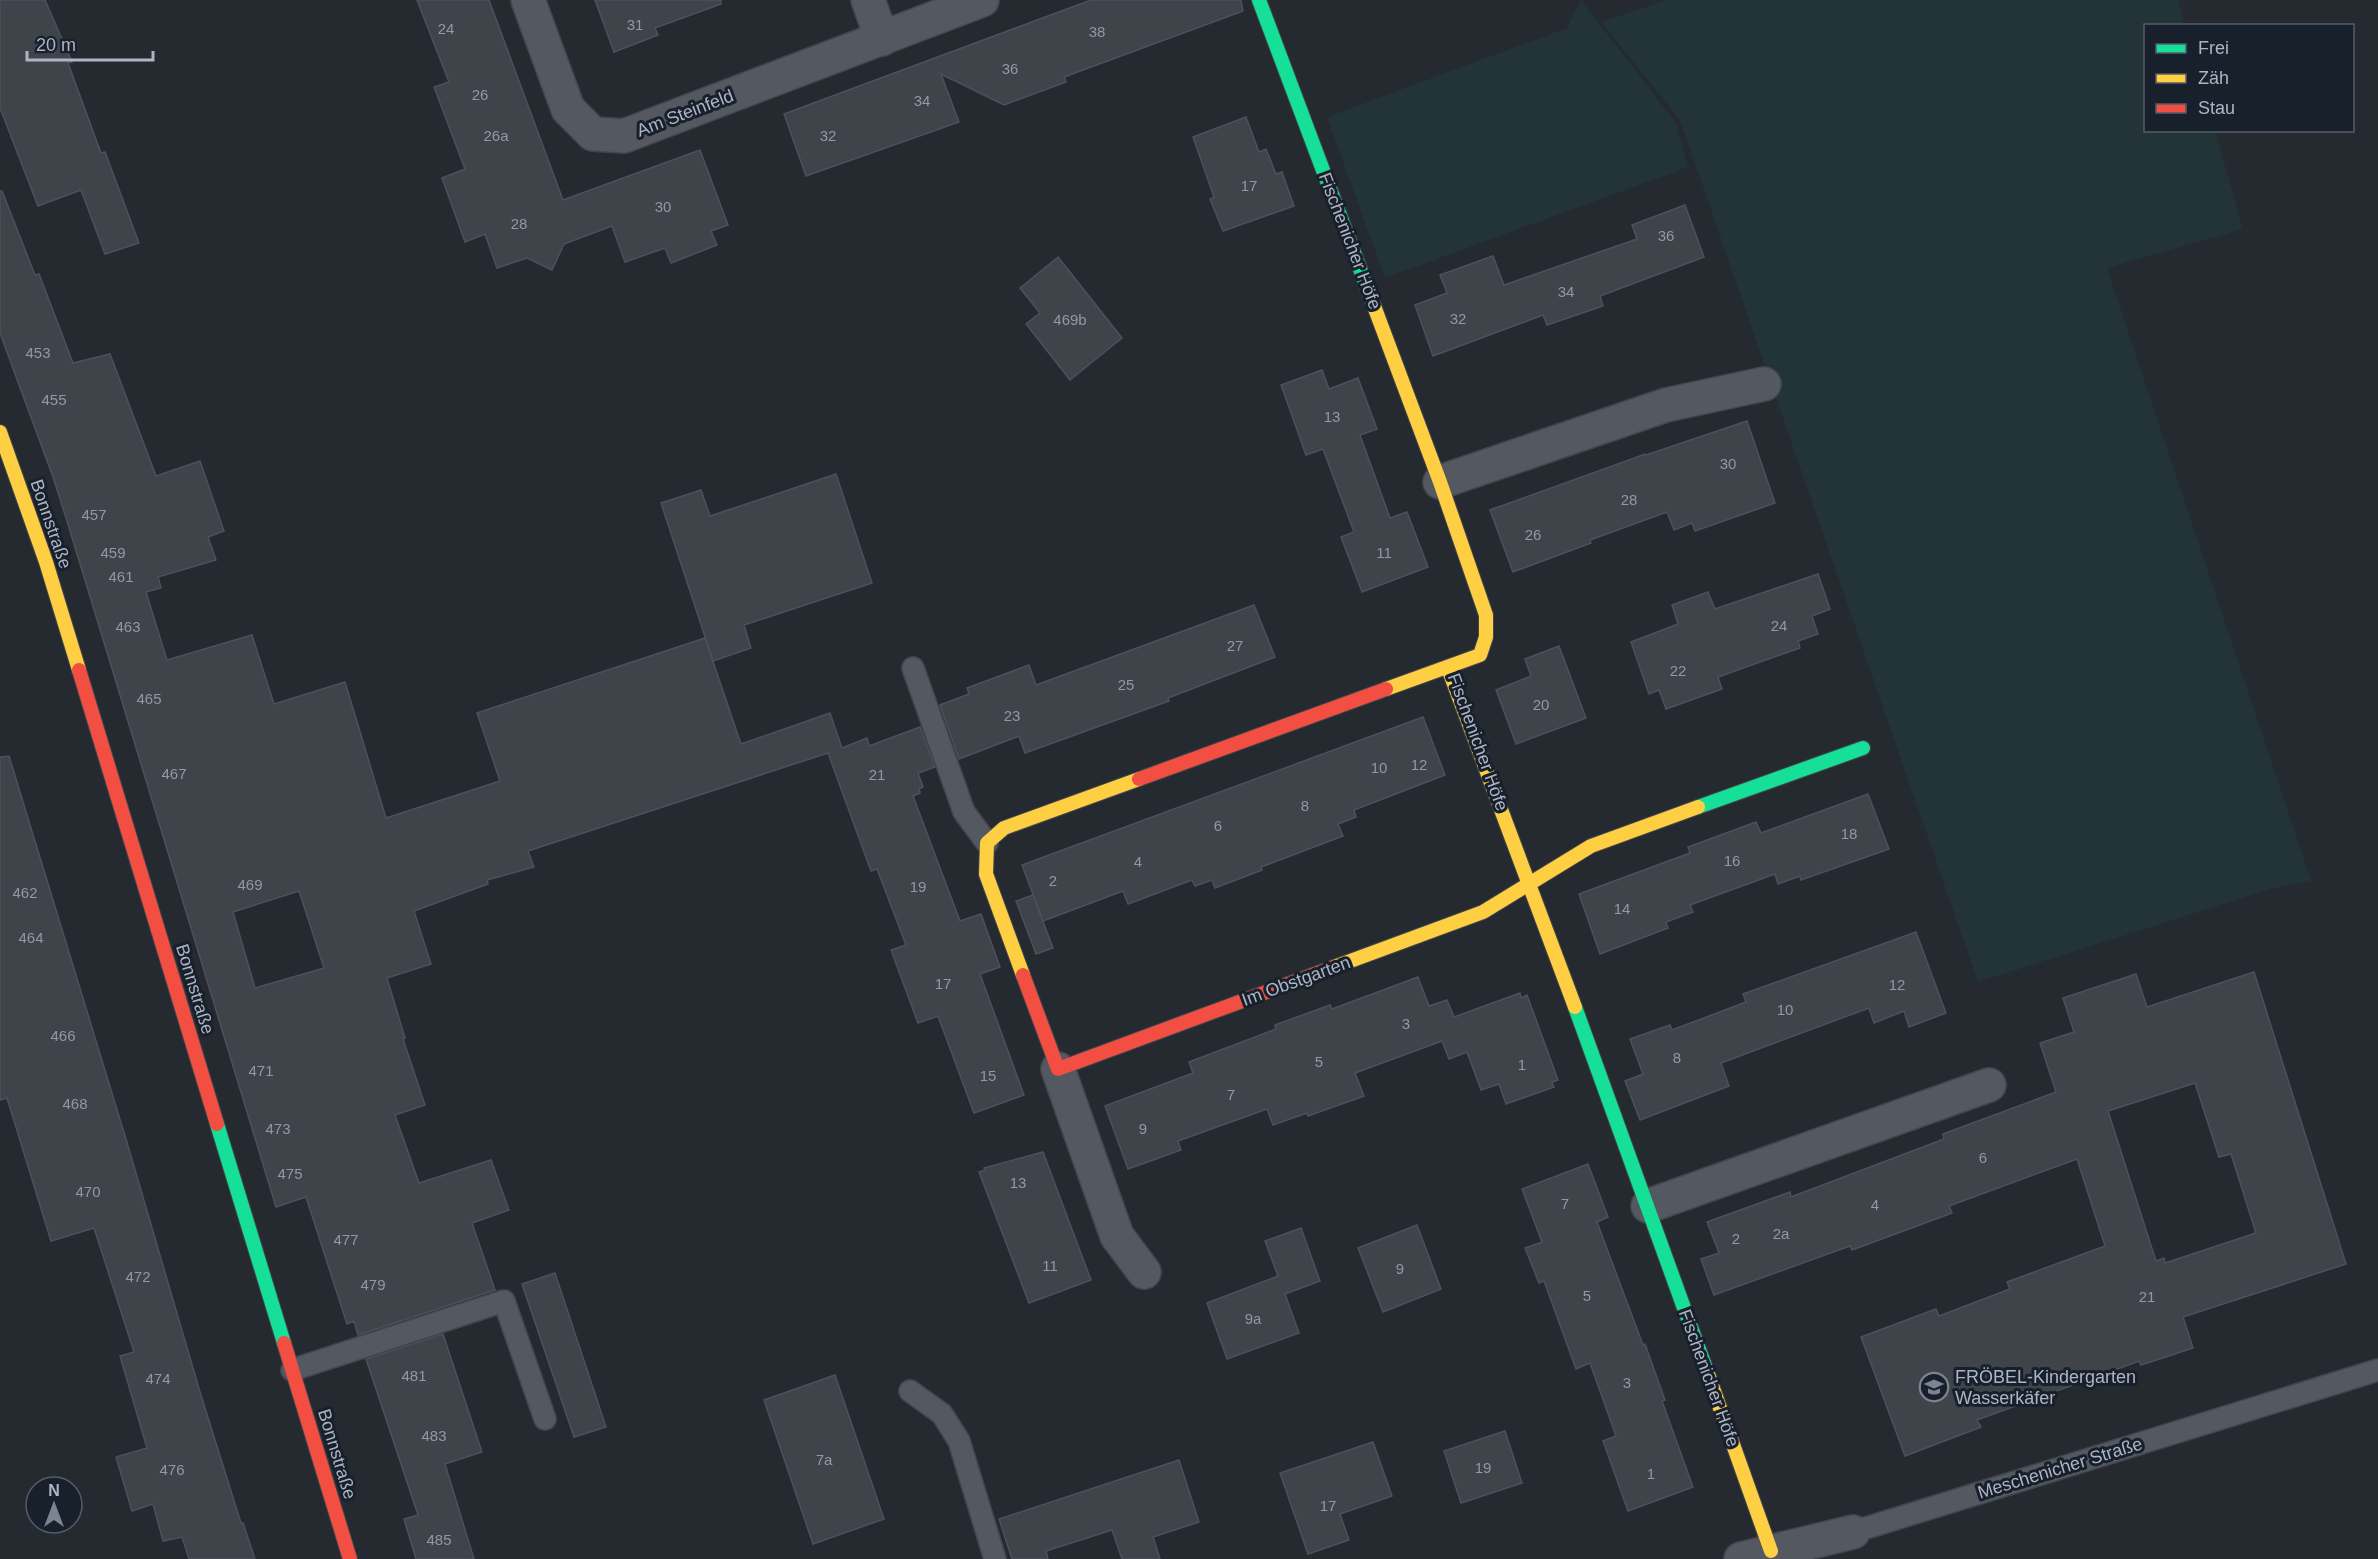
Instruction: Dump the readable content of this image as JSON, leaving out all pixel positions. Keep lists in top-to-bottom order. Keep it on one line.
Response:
{"streets":{"street":["Am Steinfeld","Fischenicher Höfe","Bonnstraße","Im Obstgarten","Meschenicher Straße"]},"crossings":[["Fischenicher Höfe","Im Obstgarten"],["Fischenicher Höfe","Meschenicher Straße"]],"places":{"school or university":["FRÖBEL-Kindergarten Wasserkäfer"]},"house_numbers":["31","24","38","36","26","34","26a","32","17","30","28","36","34","32","469b","453","455","13","30","28","457","26","459","11","461","24","463","27","22","25","465","20","23","12","10","467","21","8","6","18","16","4","2","469","19","462","14","464","17","12","10","3","466","8","5","1","471","15","7","468","473","9","6","475","13","470","7","4","2a","2","477","11","9","472","479","5","21","9a","481","474","3","483","7a","19","476","1","17","485"],"legend":["Frei","Zäh","Stau"],"scale_bar":"20 m","north":"top"}
